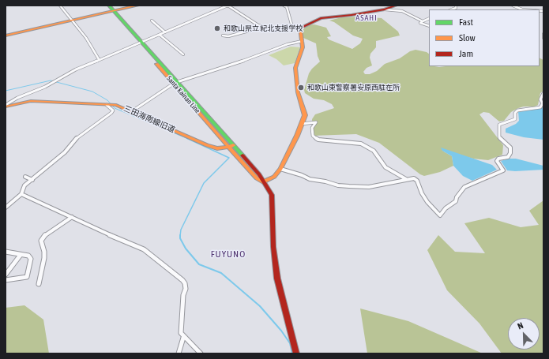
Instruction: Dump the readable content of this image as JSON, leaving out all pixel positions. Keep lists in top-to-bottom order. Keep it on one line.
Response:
{"streets":{"street":["Santa Kainan Line","三田海南線旧道"]},"crossings":[["Santa Kainan Line","三田海南線旧道"]],"districts":["ASAHI","FUYUNO"],"places":["和歌山県立 紀北支援学校","和歌山東警察署安原西駐在所"],"legend":["Fast","Slow","Jam"],"north":"top left"}
